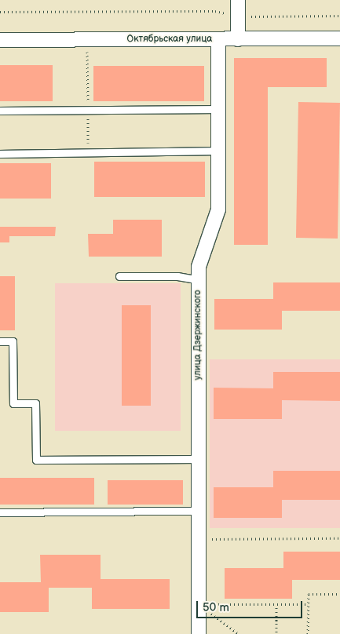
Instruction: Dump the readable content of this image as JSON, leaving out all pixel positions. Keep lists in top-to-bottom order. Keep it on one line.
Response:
{"streets":{"street":["Октябрьская улица","улица Дзержинского"]},"crossings":[["Октябрьская улица","улица Дзержинского"]],"scale_bar":"50 m"}
